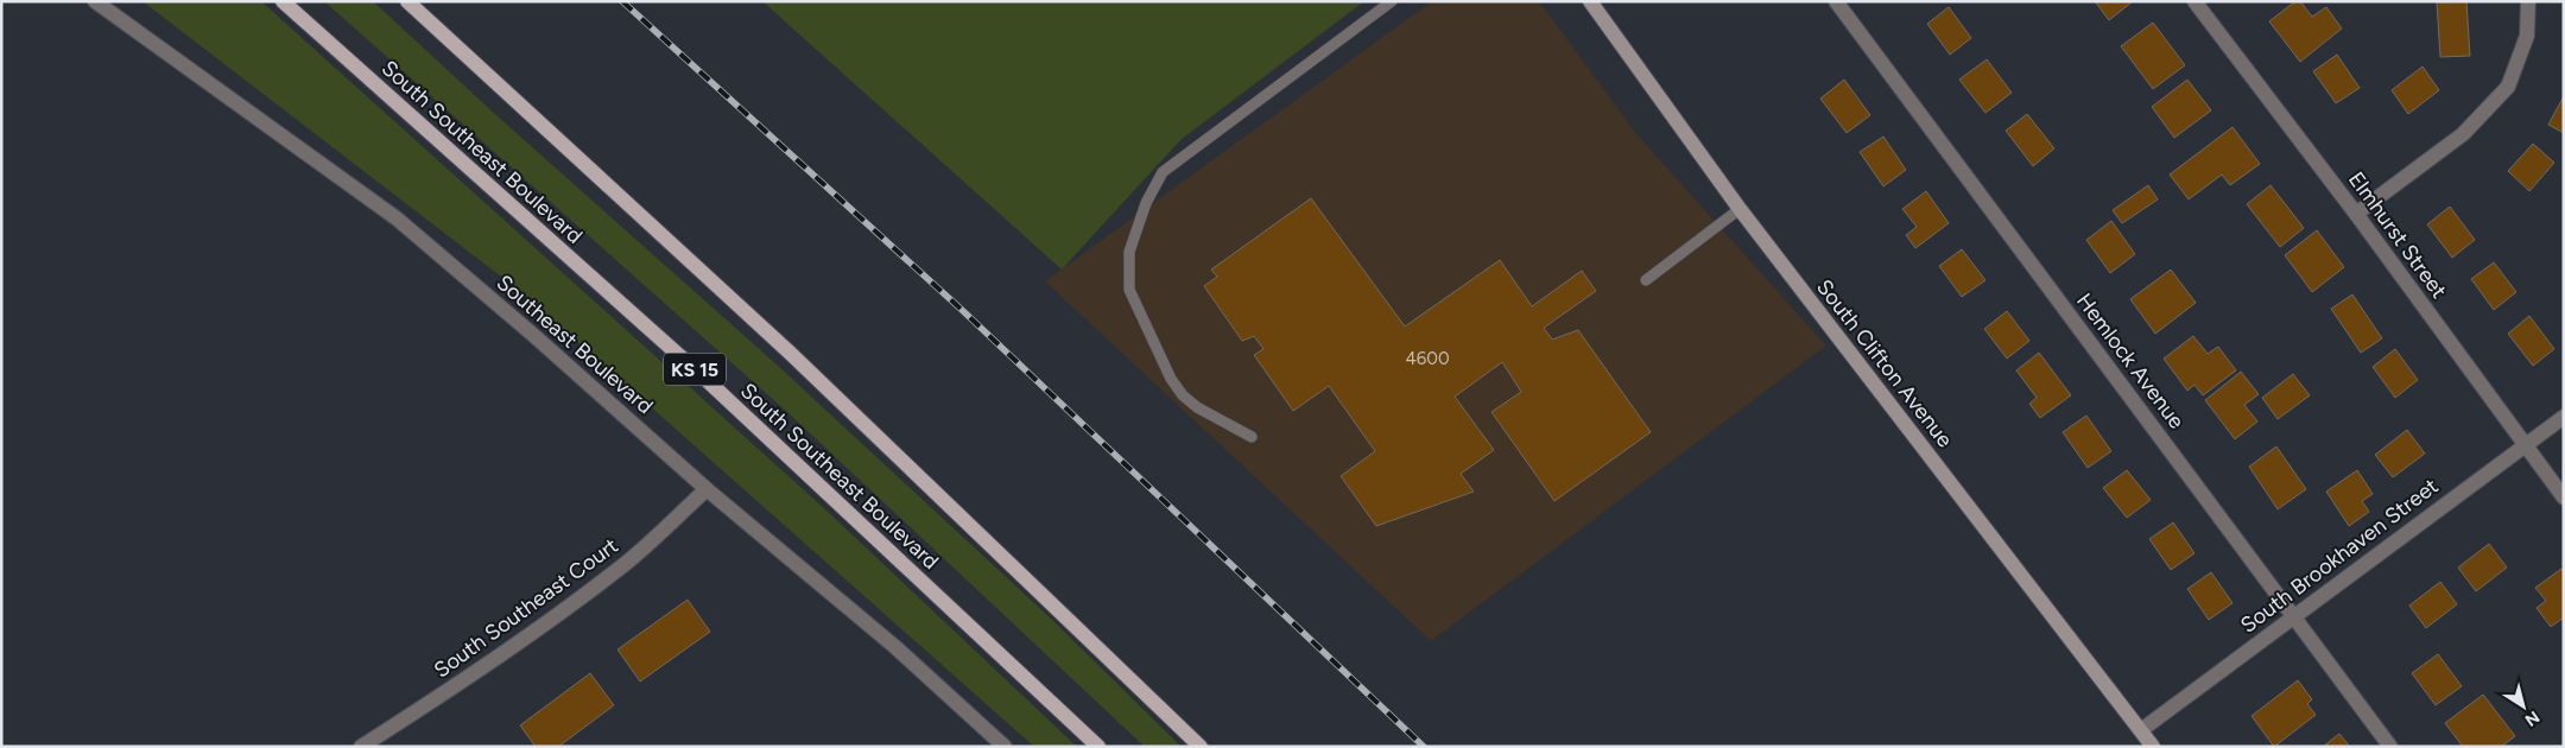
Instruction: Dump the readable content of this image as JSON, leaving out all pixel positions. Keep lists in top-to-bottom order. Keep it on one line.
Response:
{"streets":{"main road":["South Southeast Boulevard","KS 15"],"street":["Elmhurst Street","Southeast Boulevard","Hemlock Avenue","South Clifton Avenue","South Brookhaven Street","South Southeast Court"]},"crossings":[["Elmhurst Street","South Brookhaven Street"],["Southeast Boulevard","South Southeast Court"],["Hemlock Avenue","South Brookhaven Street"],["South Clifton Avenue","South Brookhaven Street"]],"house_numbers":["4600"],"north":"bottom right"}
